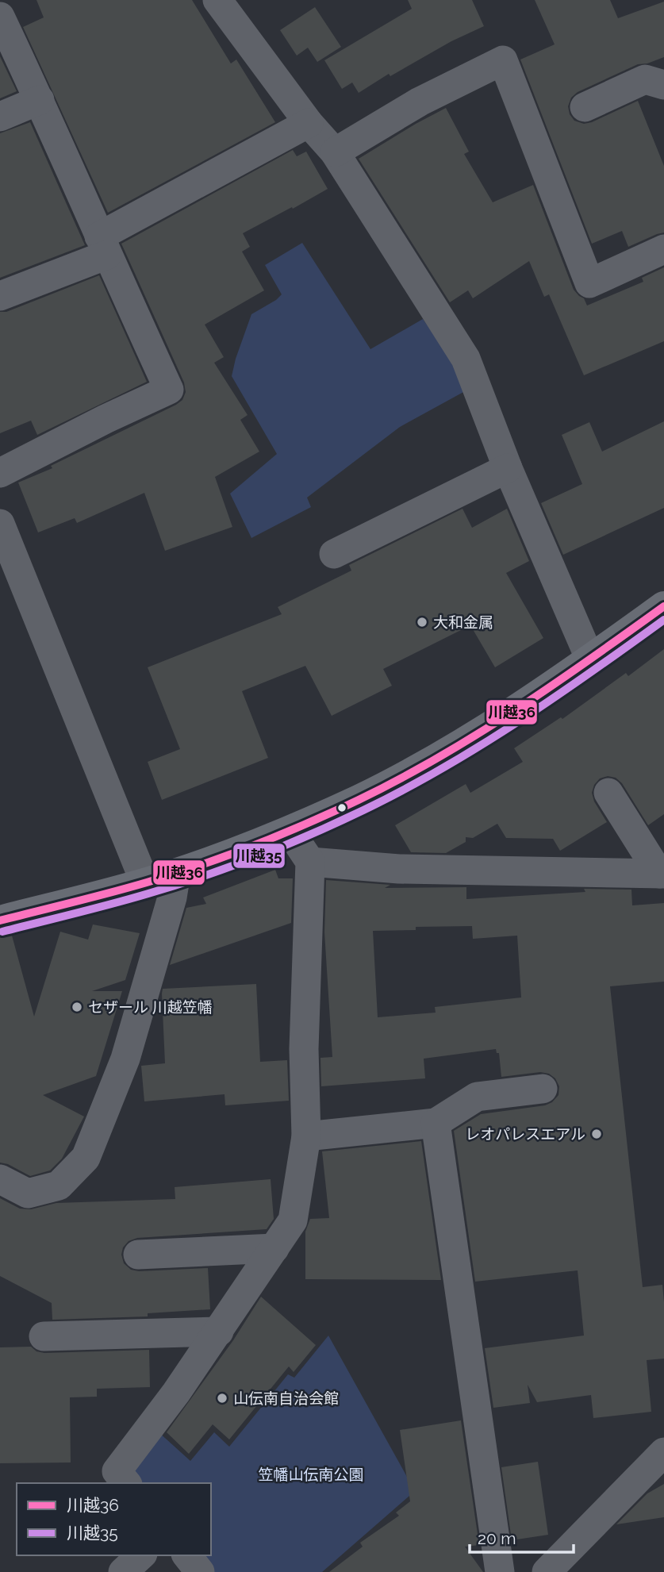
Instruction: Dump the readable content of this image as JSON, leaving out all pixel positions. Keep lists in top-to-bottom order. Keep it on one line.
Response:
{"parks":["笠幡山伝南公園"],"places":["大和金属","セザール 川越笠幡","レオパレスエアル","山伝南自治会館"],"lines":["transit line 川越36","transit line 川越35"],"legend":["川越36","川越35"],"scale_bar":"20 m"}
